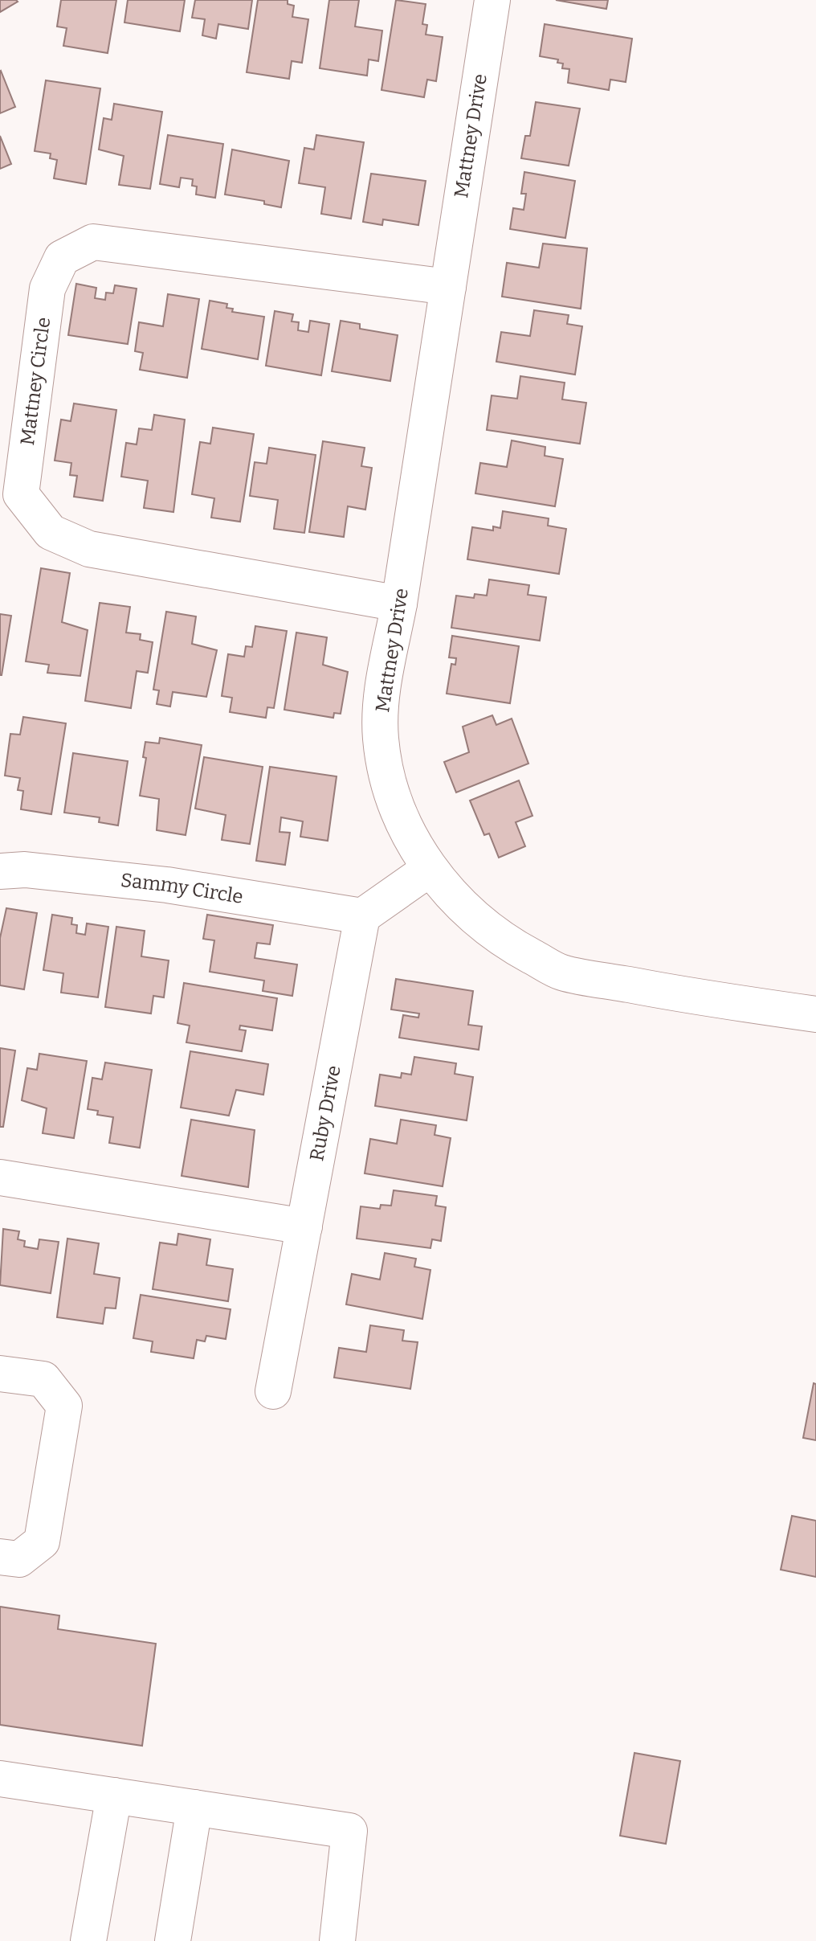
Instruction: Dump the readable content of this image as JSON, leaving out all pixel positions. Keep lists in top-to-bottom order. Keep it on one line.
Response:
{"streets":{"street":["Mattney Drive","Mattney Circle","Sammy Circle","Ruby Drive"]},"crossings":[["Mattney Drive","Mattney Circle"],["Sammy Circle","Ruby Drive"]]}
